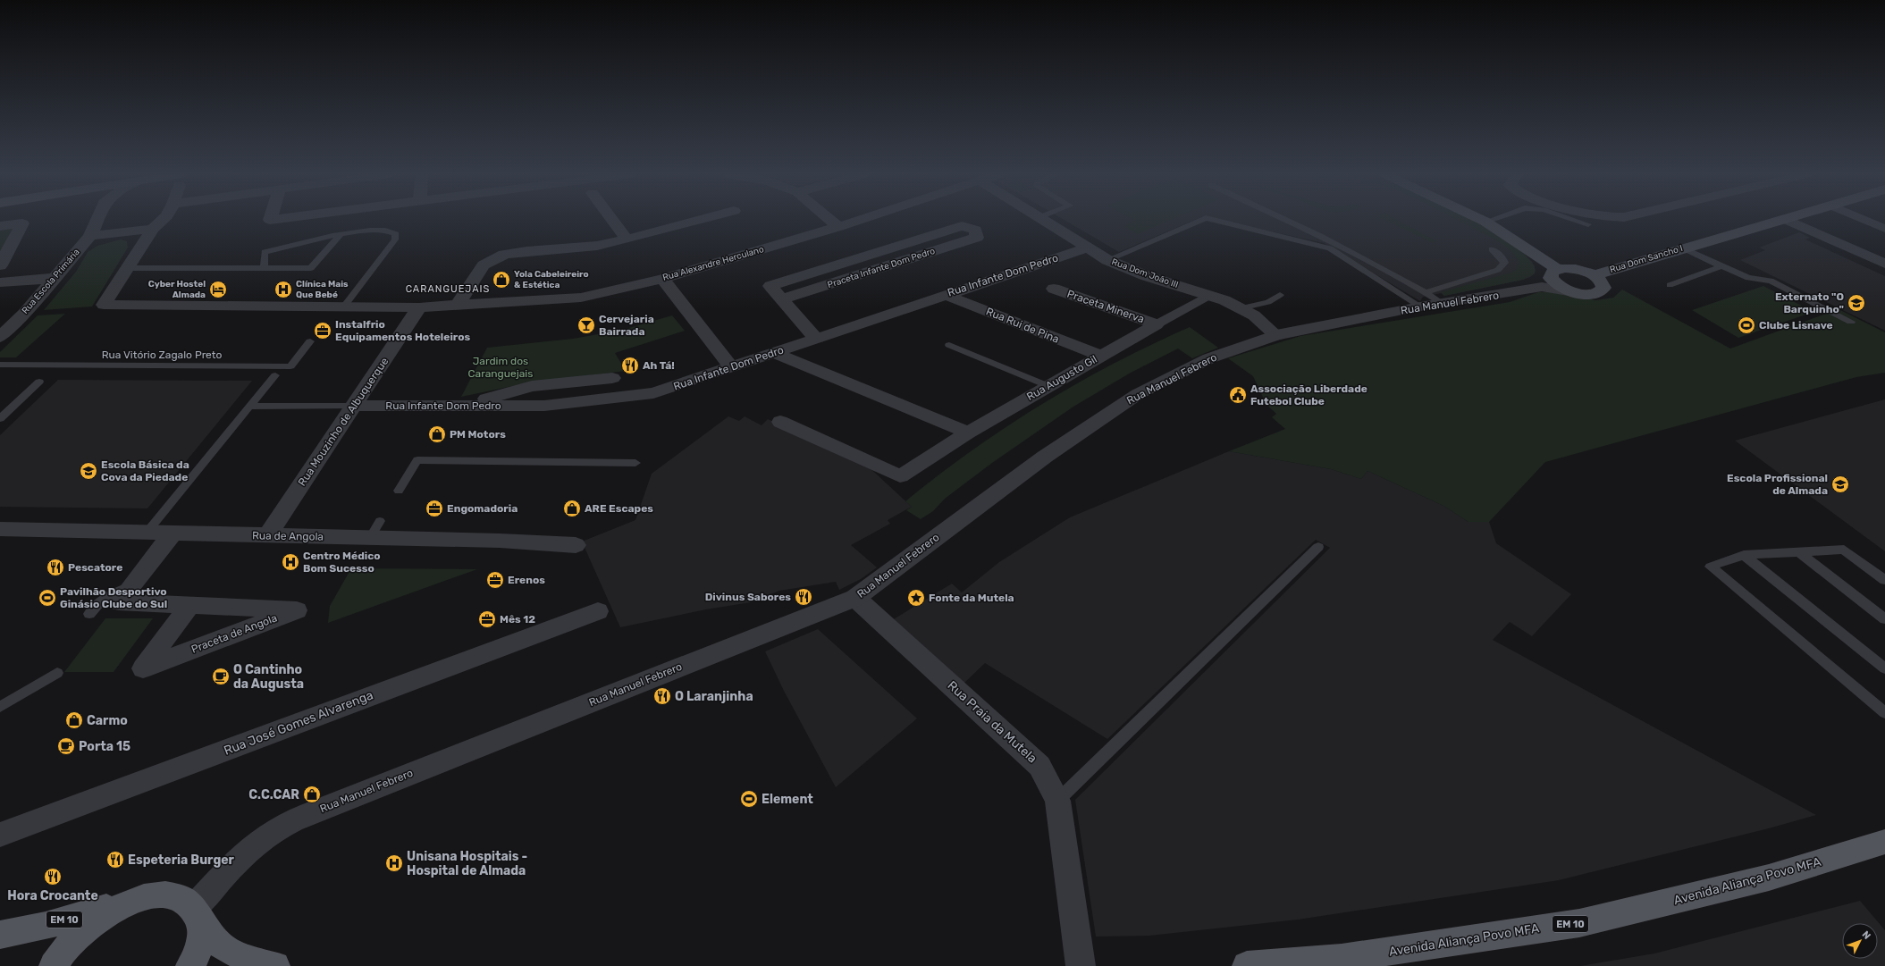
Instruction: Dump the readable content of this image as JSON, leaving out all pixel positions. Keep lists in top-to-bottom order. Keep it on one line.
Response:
{"streets":{"main road":["Rua Dom Sancho I","Avenida Aliança Povo MFA","EM 10"],"street":["Rua Alexandre Herculano","Praceta Infante Dom Pedro","Rua Dom João III","Rua Infante Dom Pedro","Rua Escola Primária","Rua Manuel Febrero","Praceta Minerva","Rua Rui de Pina","Rua Augusto Gil","Rua Mouzinho de Albuquerque","Rua de Angola","Praceta de Angola","Rua Praia da Mutela","Rua José Gomes Alvarenga"],"lane":["Rua Vitório Zagalo Preto"]},"crossings":[["Rua Alexandre Herculano","Rua Mouzinho de Albuquerque"],["Praceta Infante Dom Pedro","Rua Infante Dom Pedro"],["Rua Dom João III","Rua Infante Dom Pedro"],["Rua Dom João III","Rua Manuel Febrero"],["Rua Infante Dom Pedro","Rua Rui de Pina"],["Rua Infante Dom Pedro","Rua Mouzinho de Albuquerque"],["Rua Manuel Febrero","Rua Praia da Mutela"],["Rua Manuel Febrero","EM 10"],["Praceta Minerva","Rua Augusto Gil"],["Rua Rui de Pina","Rua Augusto Gil"],["Rua Mouzinho de Albuquerque","Rua de Angola"],["Rua de Angola","Praceta de Angola"]],"districts":["CARANGUEJAIS"],"parks":["Jardim dos Caranguejais"],"places":{"shop":["Yola Cabeleireiro & Estética","PM Motors","ARE Escapes","Carmo","C.C.CAR"],"hotel":["Cyber Hostel Almada"],"hospital":["Clínica Mais Que Bebé","Centro Médico Bom Sucesso","Unisana Hospitais - Hospital de Almada"],"school or university":["Externato \"O Barquinho\"","Escola Básica da Cova da Piedade","Escola Profissional de Almada"],"bar":["Cervejaria Bairrada"],"sports":["Clube Lisnave","Pavilhão Desportivo Ginásio Clube do Sul","Element"],"office":["Instalfrio Equipamentos Hoteleiros","Engomadoria","Erenos","Mês 12"],"restaurant":["Ah Tá!","Pescatore","Divinus Sabores","O Laranjinha","Espeteria Burger","Hora Crocante"],"public building":["Associação Liberdade Futebol Clube"],"place":["Fonte da Mutela"],"cafe":["O Cantinho da Augusta","Porta 15"]},"north":"top right"}
